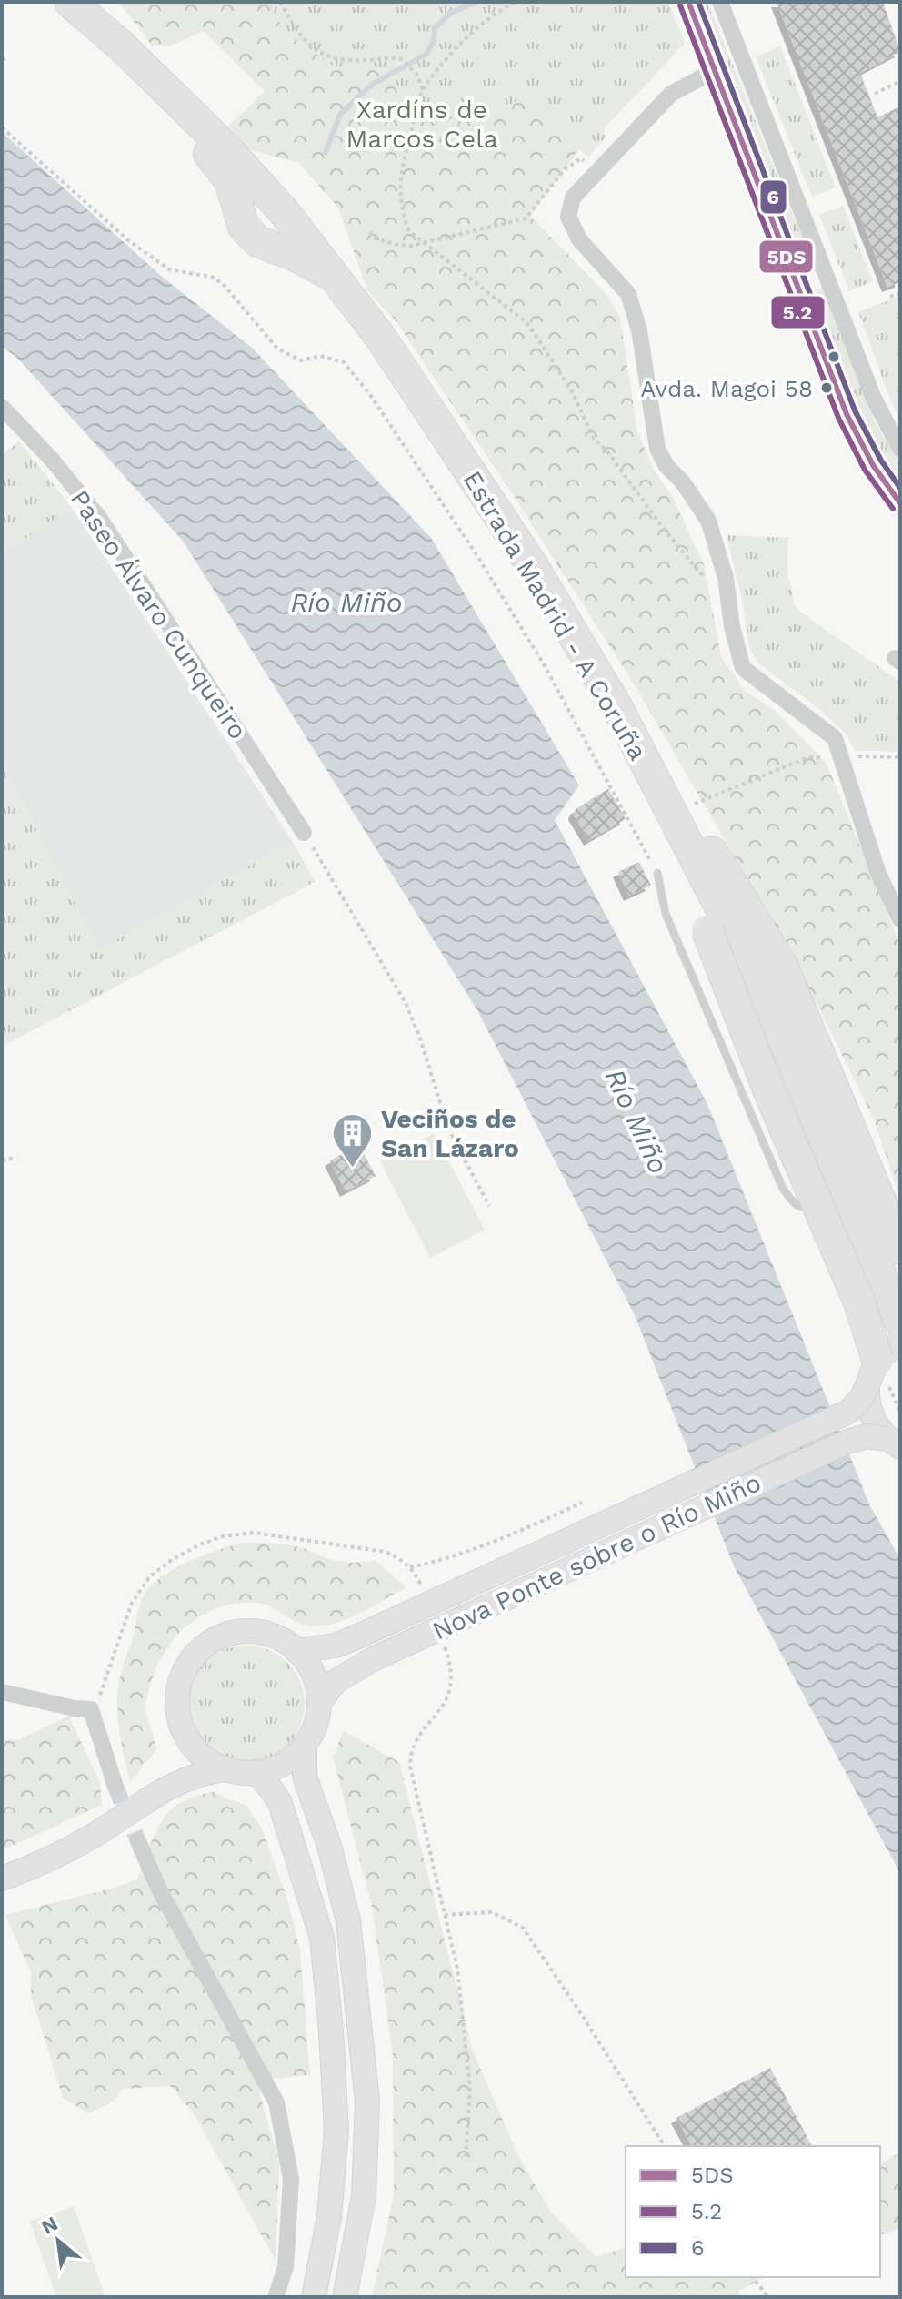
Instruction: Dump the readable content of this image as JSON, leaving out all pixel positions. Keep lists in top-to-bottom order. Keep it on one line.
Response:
{"streets":{"highway":["Estrada Madrid - A Coruña"],"main road":["Nova Ponte sobre o Río Miño"],"street":["Paseo Álvaro Cunqueiro"]},"water":["Río Miño"],"parks":["Xardíns de Marcos Cela"],"places":{"other":["Avda. Magoi 58"],"building":["Veciños de San Lázaro"]},"lines":["transit line 5DS","transit line 6","transit line 5.2"],"legend":["5DS","5.2","6"],"north":"top left"}
